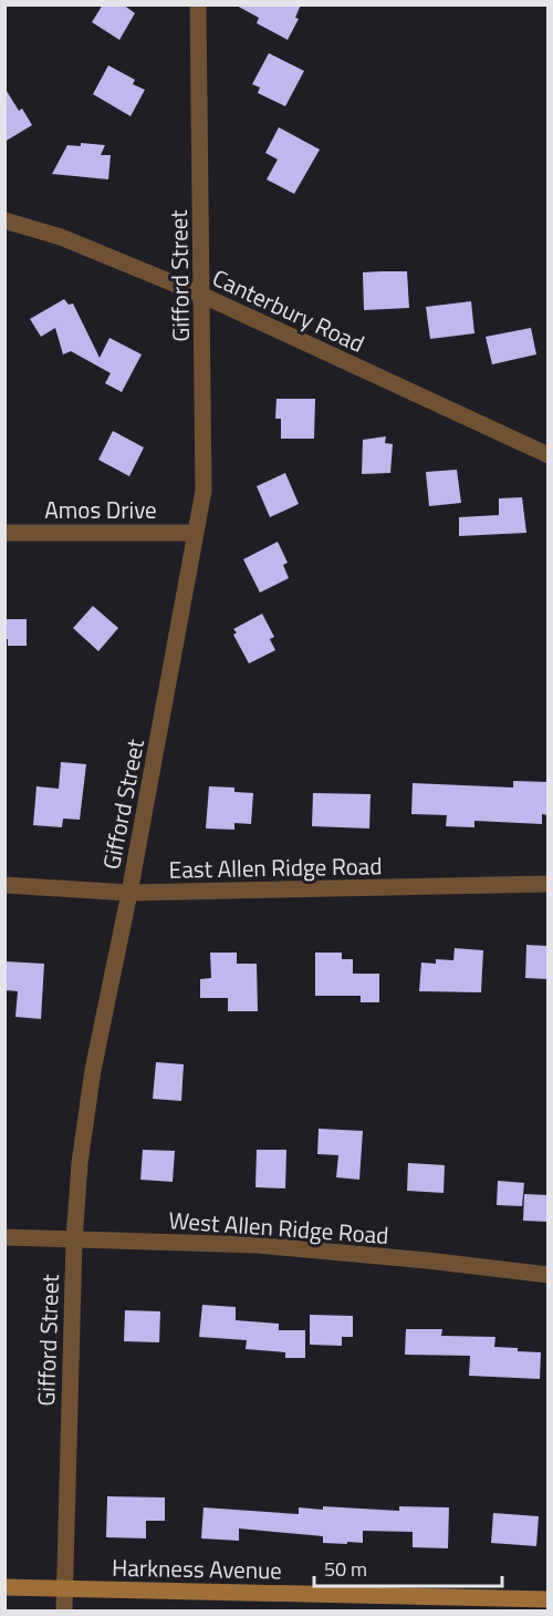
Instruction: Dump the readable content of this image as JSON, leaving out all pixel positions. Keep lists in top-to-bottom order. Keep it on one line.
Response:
{"streets":{"main road":["Harkness Avenue"],"street":["Gifford Street","Canterbury Road","Amos Drive","East Allen Ridge Road","West Allen Ridge Road"]},"crossings":[["Gifford Street","Canterbury Road"],["Gifford Street","Amos Drive"],["Gifford Street","East Allen Ridge Road"],["Gifford Street","West Allen Ridge Road"],["Gifford Street","Harkness Avenue"]],"scale_bar":"50 m"}
